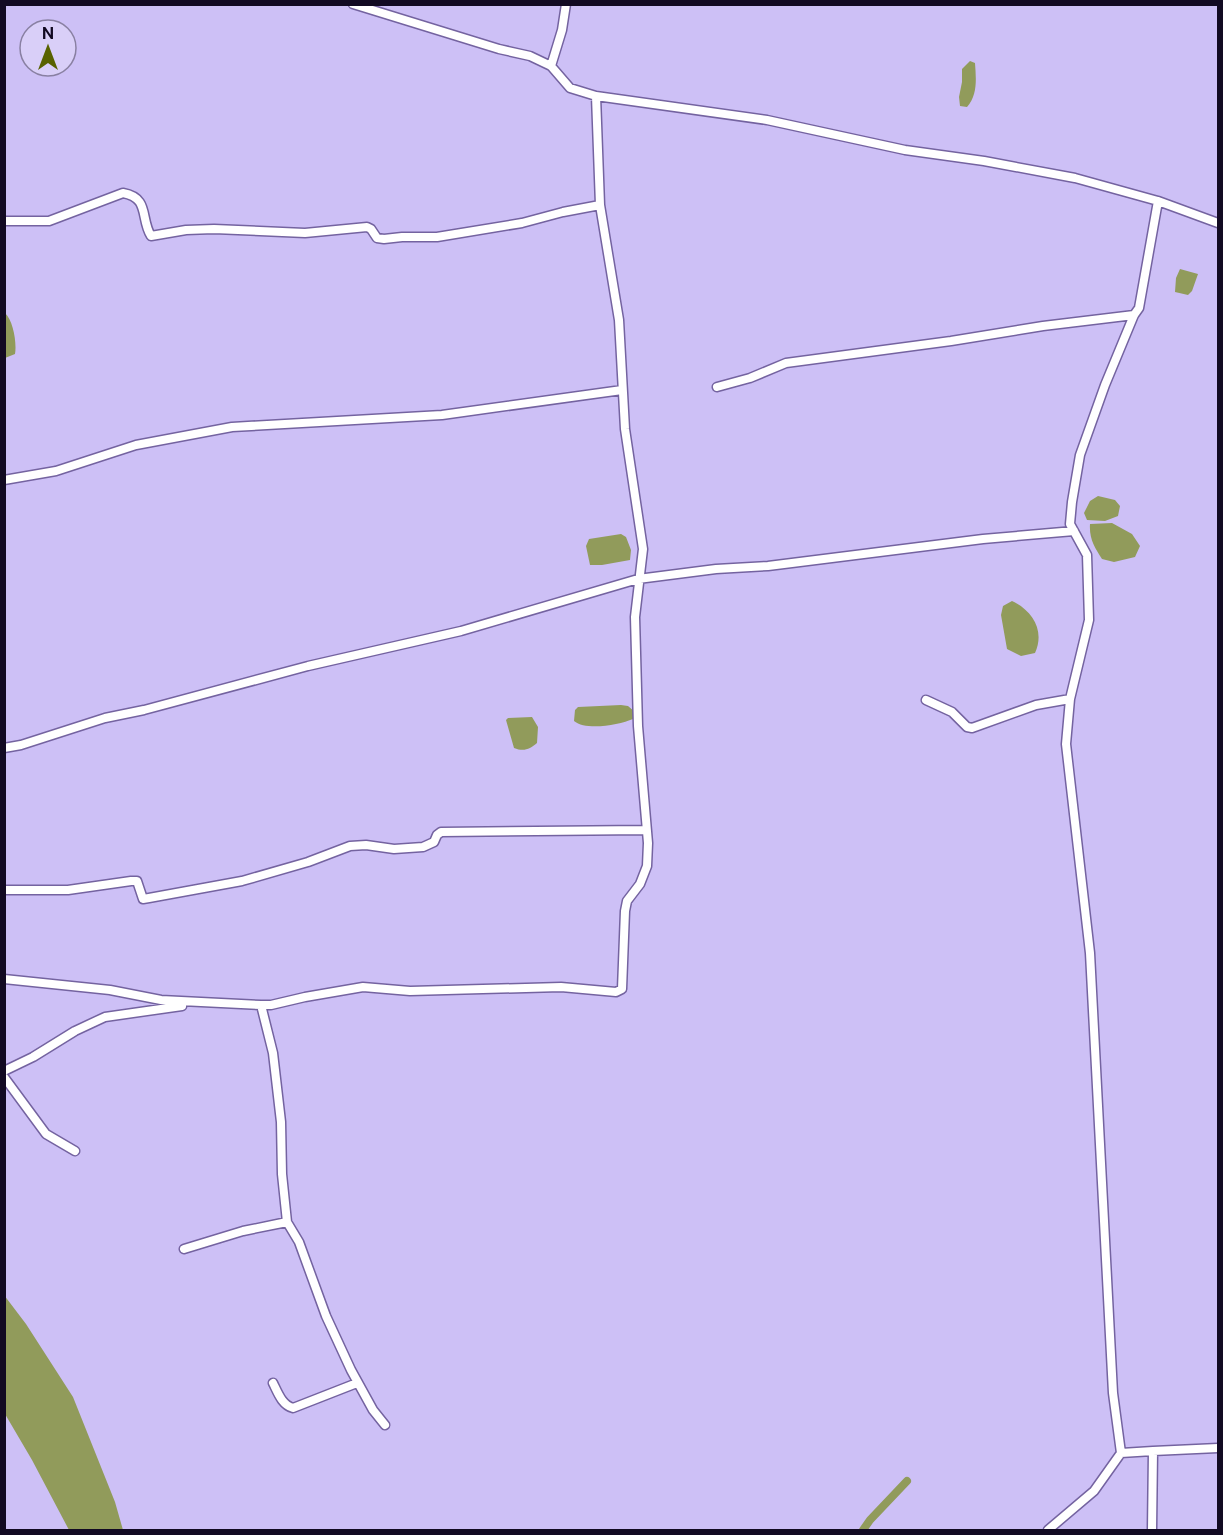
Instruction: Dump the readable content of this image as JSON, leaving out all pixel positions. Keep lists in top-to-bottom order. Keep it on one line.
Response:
{"north":"top"}
